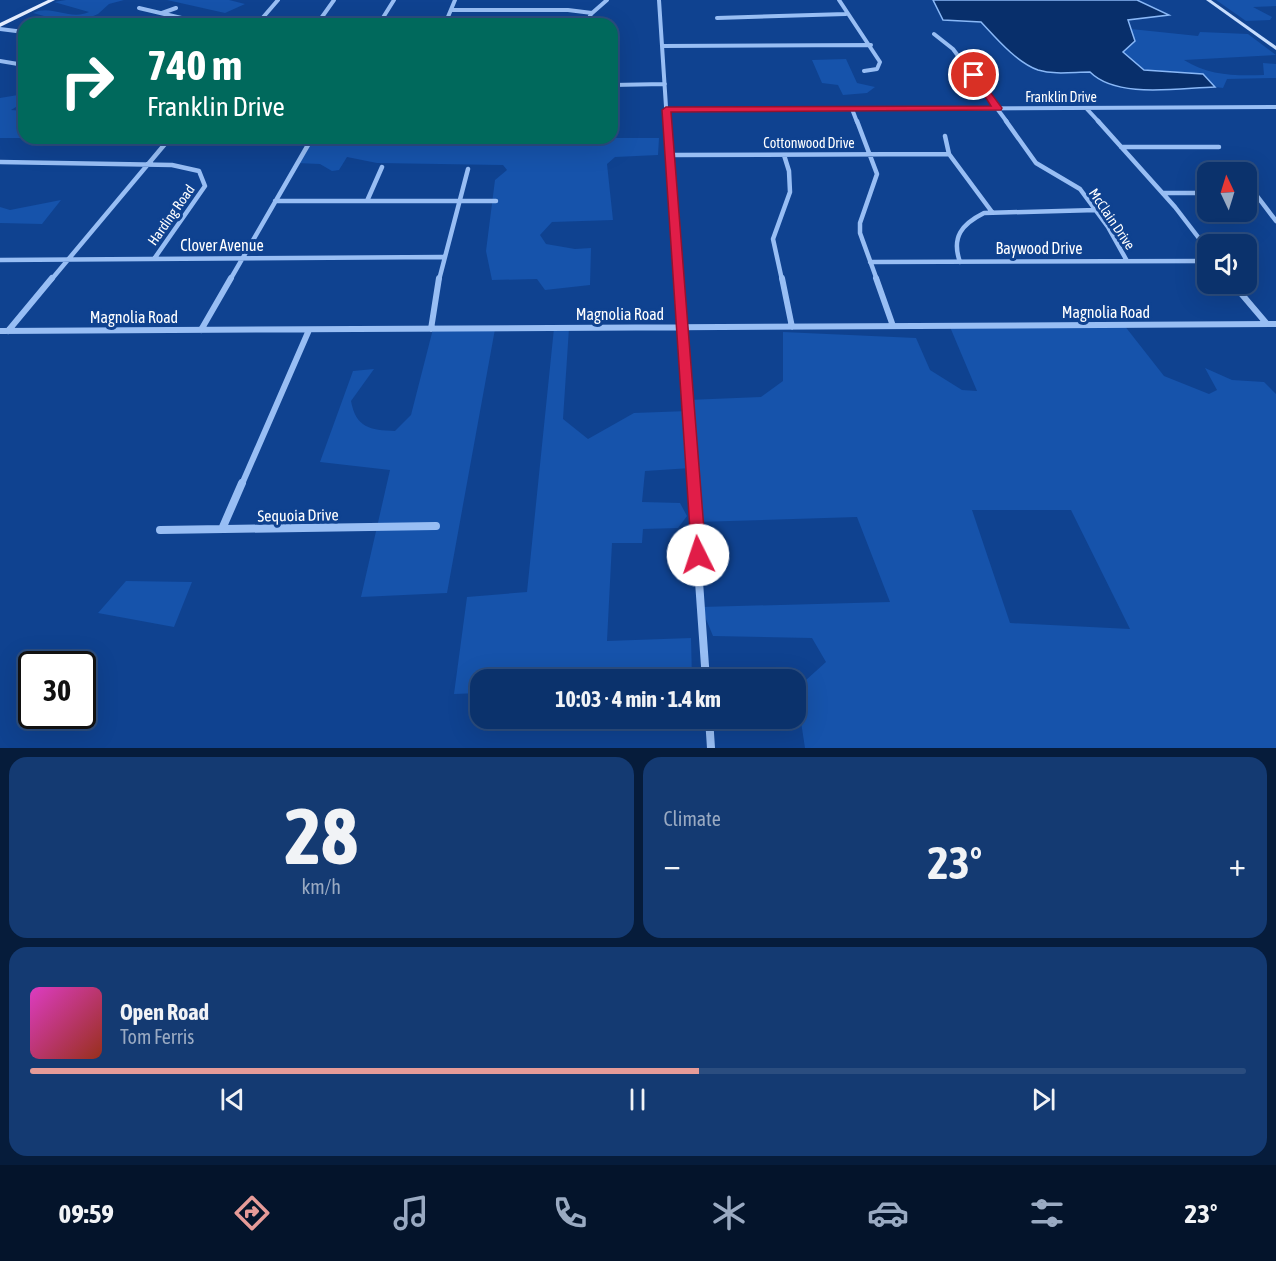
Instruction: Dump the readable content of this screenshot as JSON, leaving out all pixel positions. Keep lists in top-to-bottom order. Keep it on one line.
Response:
{"streets":{"street":["Franklin Drive","Cottonwood Drive","Harding Road","McClain Drive","Clover Avenue","Baywood Drive","Magnolia Road","Sequoia Drive"]},"crossings":[["Franklin Drive","McClain Drive"],["Harding Road","Clover Avenue"],["McClain Drive","Baywood Drive"]],"north":"top","page":{"turn":["740 m","Franklin Drive"],"limit":"30","trip":"10:03 · 4 min · 1.4 km","tile":[["28","km/h"],"Climate"],"heat":["−","23°","+"],"song":["Open Road","Tom Ferris"],"tabs":["09:59","23°"]}}
